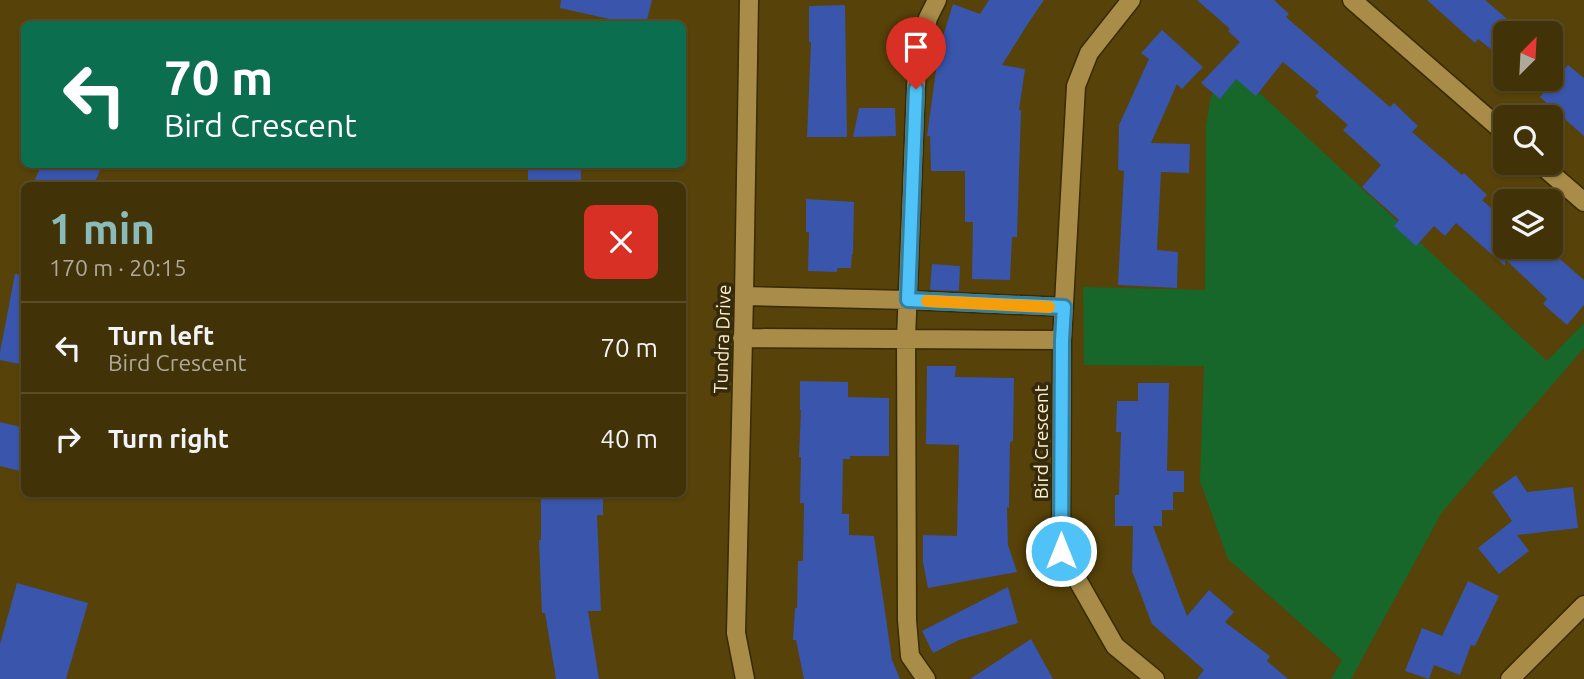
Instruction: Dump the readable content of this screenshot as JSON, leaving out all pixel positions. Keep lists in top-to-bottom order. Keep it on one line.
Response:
{"streets":{"street":["Tundra Drive","Bird Crescent"]},"north":"top right","page":{"turn":["70 m","Bird Crescent"],"heading":["1 min","170 m · 20:15"],"list":[{"name":"Turn left","note":"Bird Crescent","value":"70 m"},{"name":"Turn right","value":"40 m"}]}}
